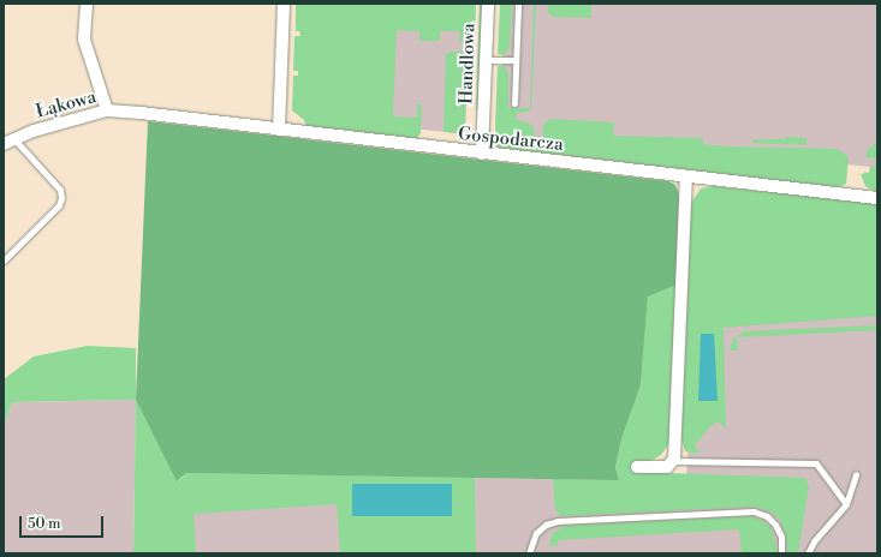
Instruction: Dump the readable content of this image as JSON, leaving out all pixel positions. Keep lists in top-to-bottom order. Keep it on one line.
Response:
{"streets":{"street":["Handlowa","Łąkowa","Gospodarcza"]},"crossings":[["Handlowa","Gospodarcza"],["Łąkowa","Gospodarcza"]],"scale_bar":"50 m"}
